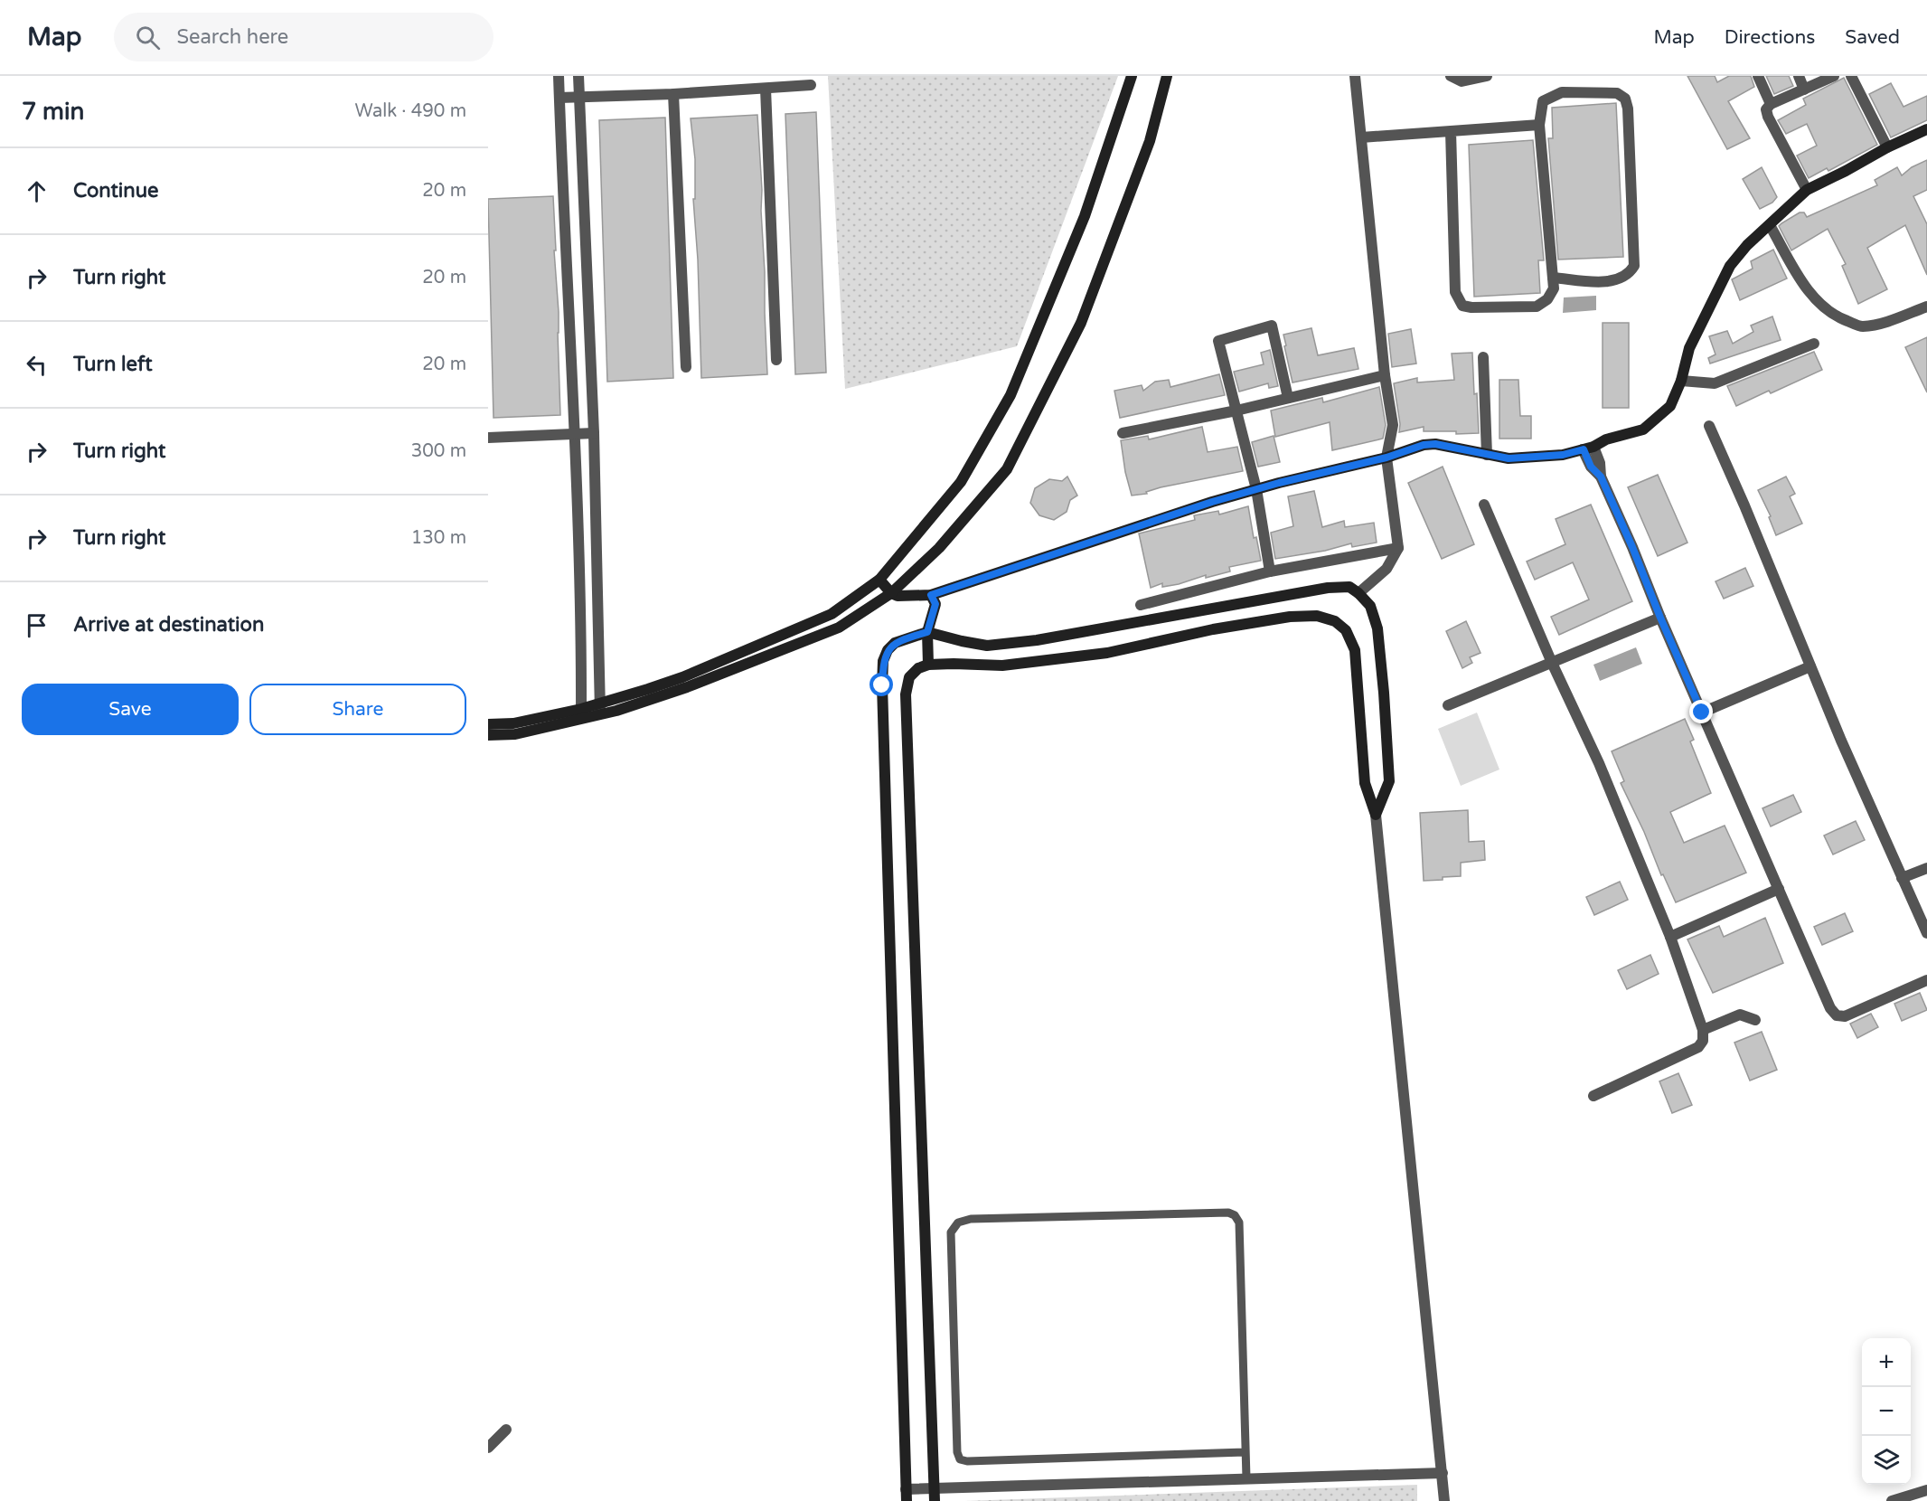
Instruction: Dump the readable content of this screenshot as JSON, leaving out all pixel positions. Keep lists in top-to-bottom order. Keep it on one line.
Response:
{"page":{"header":"Map","search":"Search here","nav":["Map","Directions","Saved"],"heading":["7 min","Walk · 490 m"],"list":[["Continue","20 m"],["Turn right","20 m"],["Turn left","20 m"],["Turn right","300 m"],["Turn right","130 m"],"Arrive at destination"],"buttons":["Save","Share"],"map_buttons":["+","−"]}}
